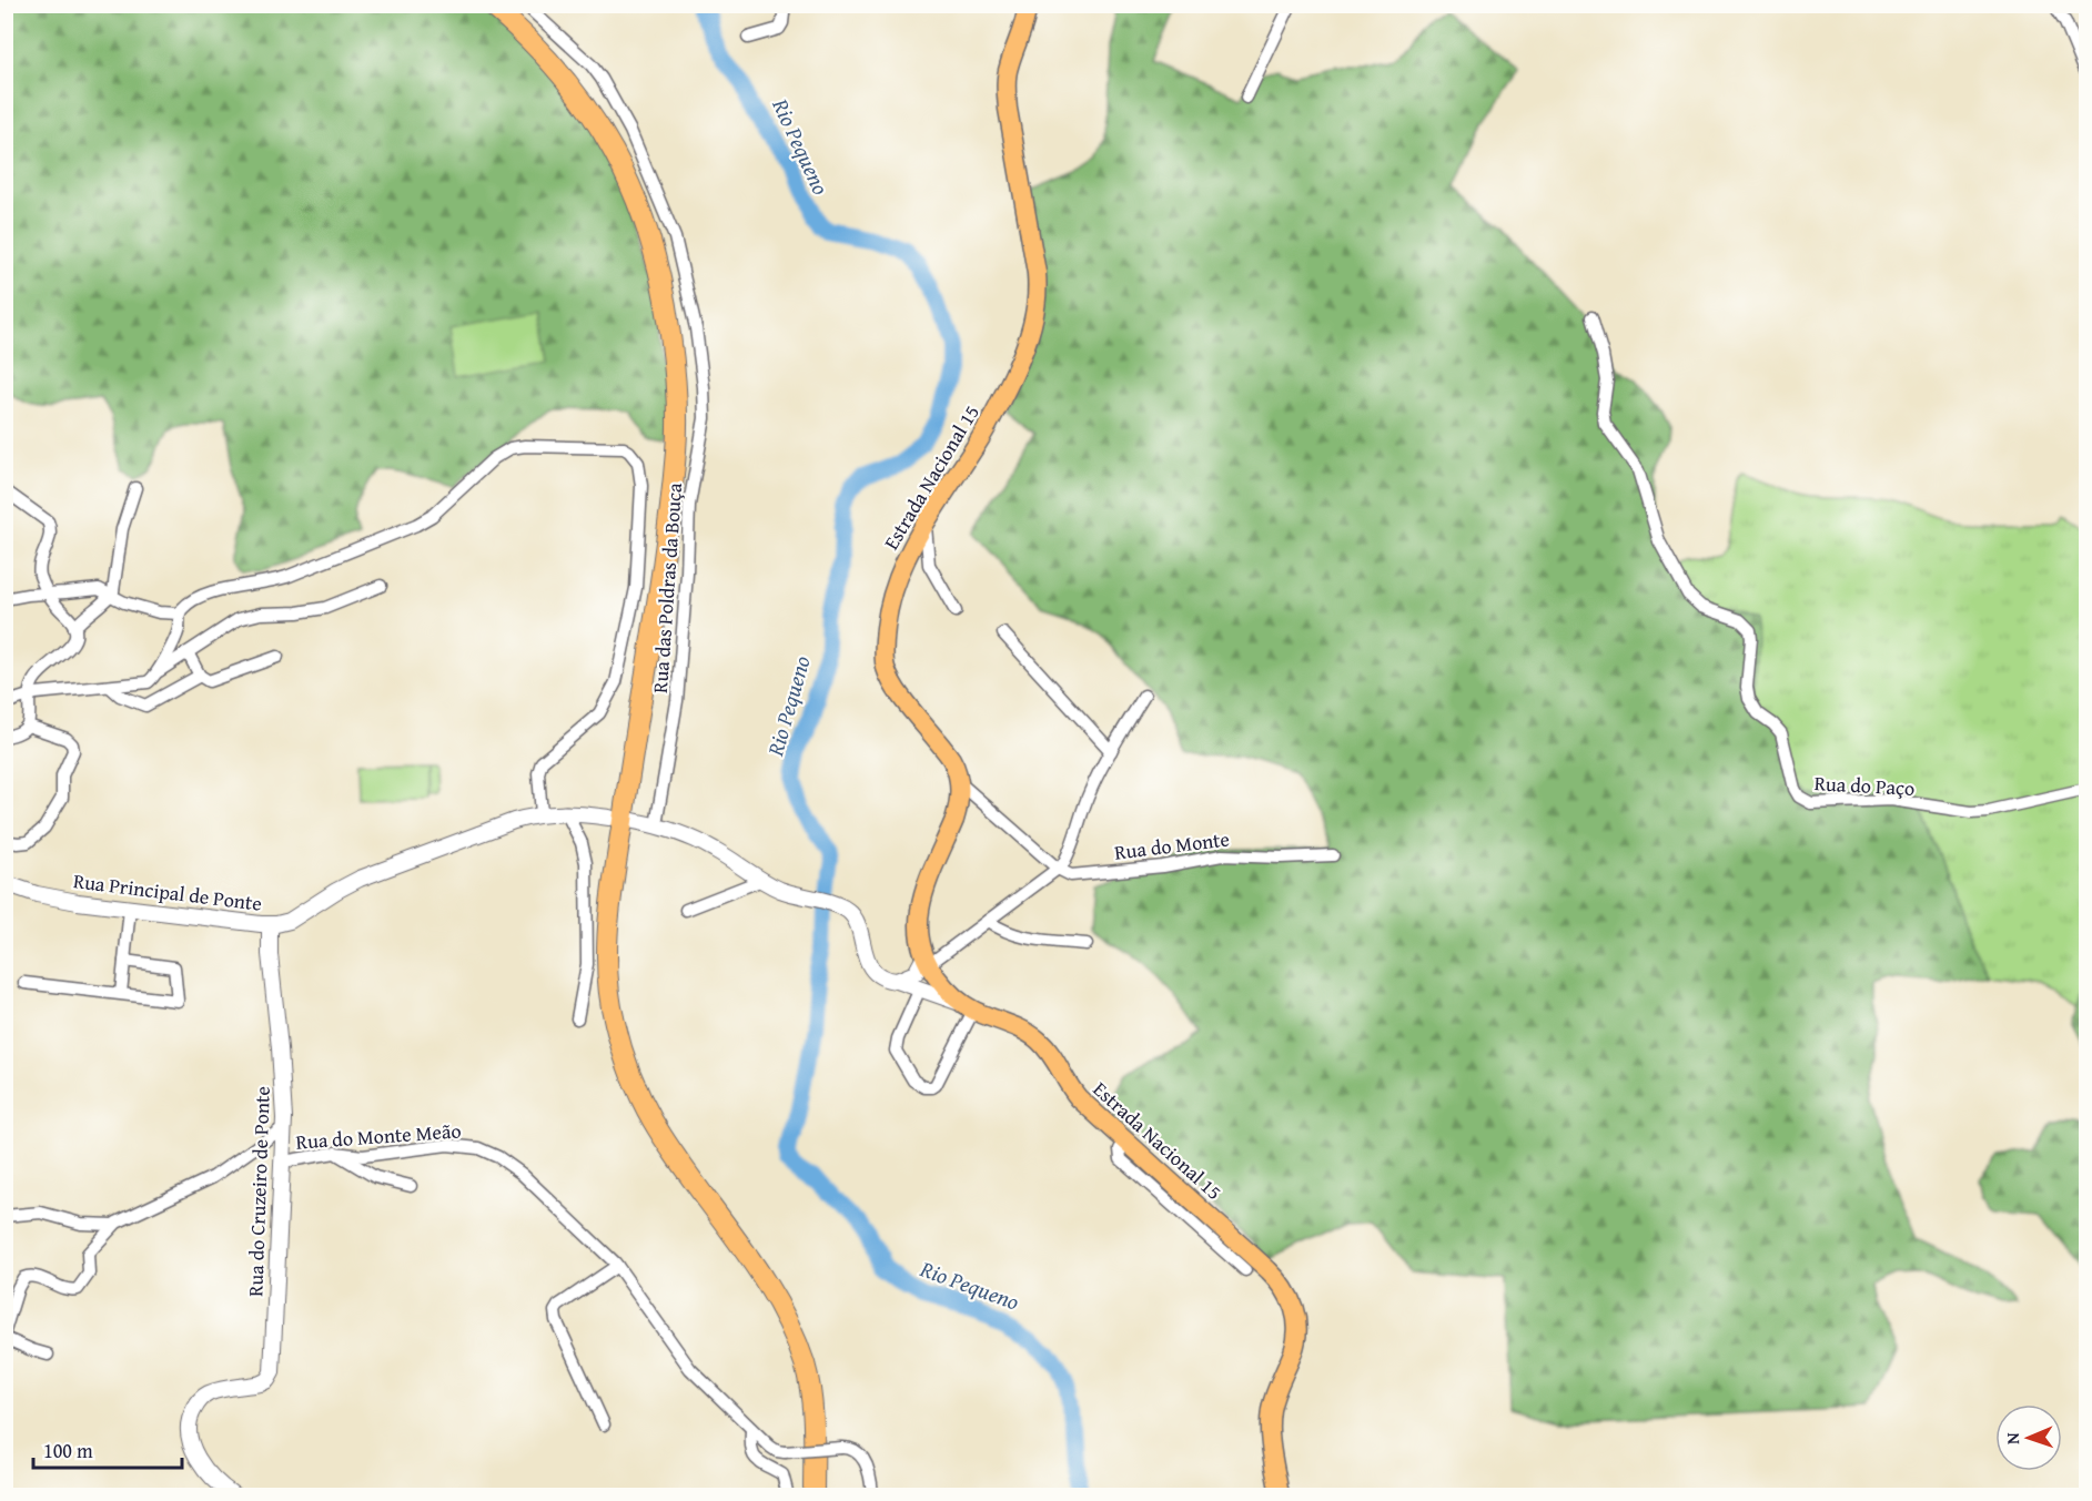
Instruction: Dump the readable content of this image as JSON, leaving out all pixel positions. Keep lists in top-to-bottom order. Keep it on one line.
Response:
{"streets":{"main road":["Estrada Nacional 15"],"street":["Rua das Poldras da Bouça","Rua do Paço","Rua do Monte","Rua Principal de Ponte","Rua do Monte Meão","Rua do Cruzeiro de Ponte"]},"crossings":[["Rua Principal de Ponte","Rua do Cruzeiro de Ponte"],["Rua do Monte Meão","Rua do Cruzeiro de Ponte"]],"water":["Rio Pequeno"],"scale_bar":"100 m","north":"left"}
